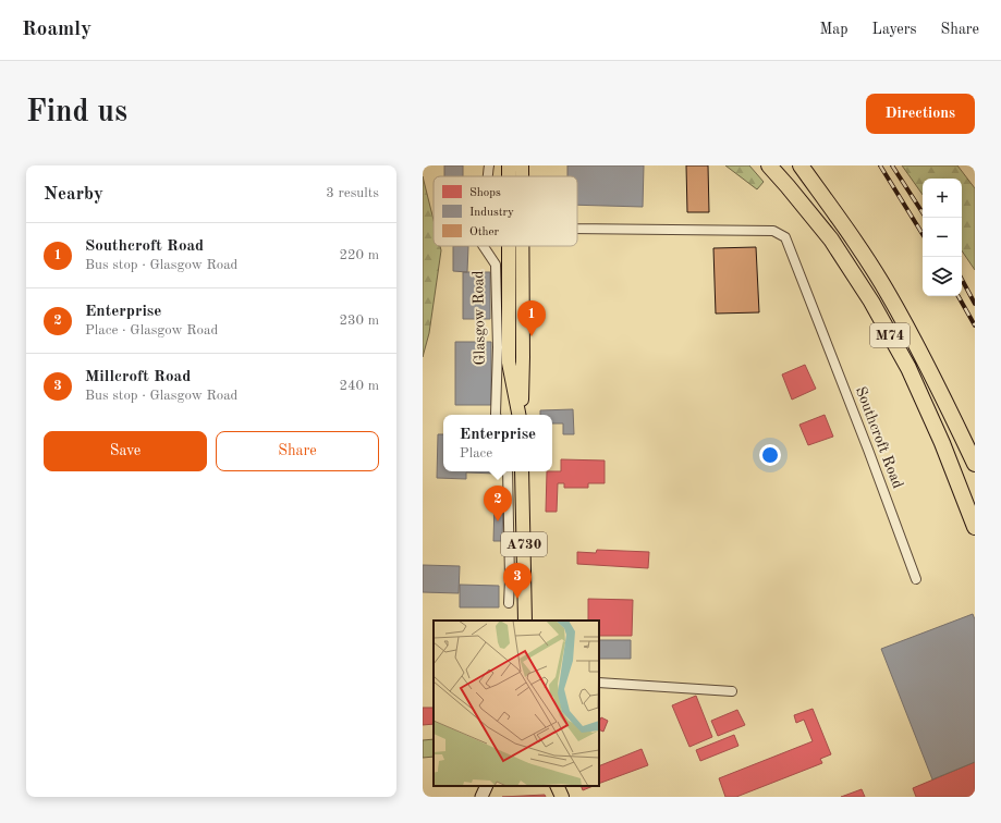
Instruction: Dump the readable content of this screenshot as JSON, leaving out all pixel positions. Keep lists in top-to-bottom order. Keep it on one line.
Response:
{"streets":{"highway":["M74"],"main road":["Glasgow Road","A730"],"street":["Southcroft Road"]},"legend":["Shops","Industry","Other"],"page":{"header":"Roamly","nav":["Map","Layers","Share"],"buttons":["Directions",["Save","Share"]],"title":"Find us","heading":["Nearby","3 results"],"map_buttons":["+","−"],"list":[{"mark":"1","name":"Southcroft Road","note":"Bus stop · Glasgow Road","value":"220 m"},{"mark":"2","name":"Enterprise","note":"Place · Glasgow Road","value":"230 m"},{"mark":"3","name":"Millcroft Road","note":"Bus stop · Glasgow Road","value":"240 m"}],"pins":["1","2","3"],"popup":["Enterprise","Place"]}}
